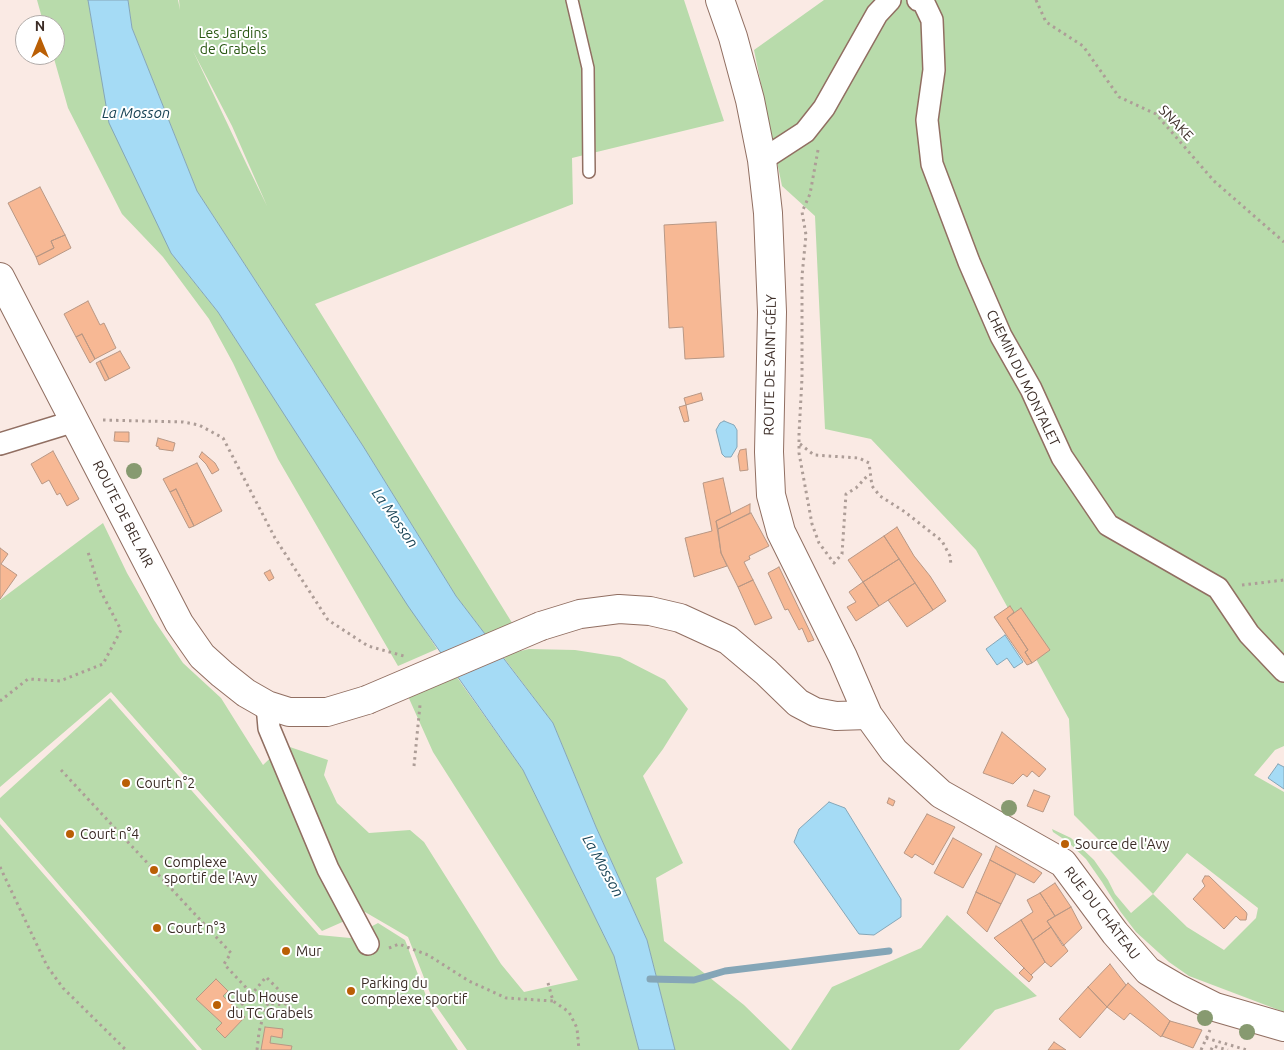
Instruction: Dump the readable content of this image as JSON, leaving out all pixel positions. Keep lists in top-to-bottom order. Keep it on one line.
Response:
{"streets":{"street":["ROUTE DE SAINT-GÉLY","CHEMIN DU MONTALET","ROUTE DE BEL AIR","RUE DU CHÂTEAU"],"path":["SNAKE"]},"crossings":[["ROUTE DE SAINT-GÉLY","RUE DU CHÂTEAU"]],"water":["La Mosson"],"parks":["Les Jardins de Grabels"],"places":["Court n°2","Court n°4","Source de l'Avy","Complexe sportif de l'Avy","Court n°3","Mur","Parking du complexe sportif","Club House du TC Grabels"],"north":"top"}
